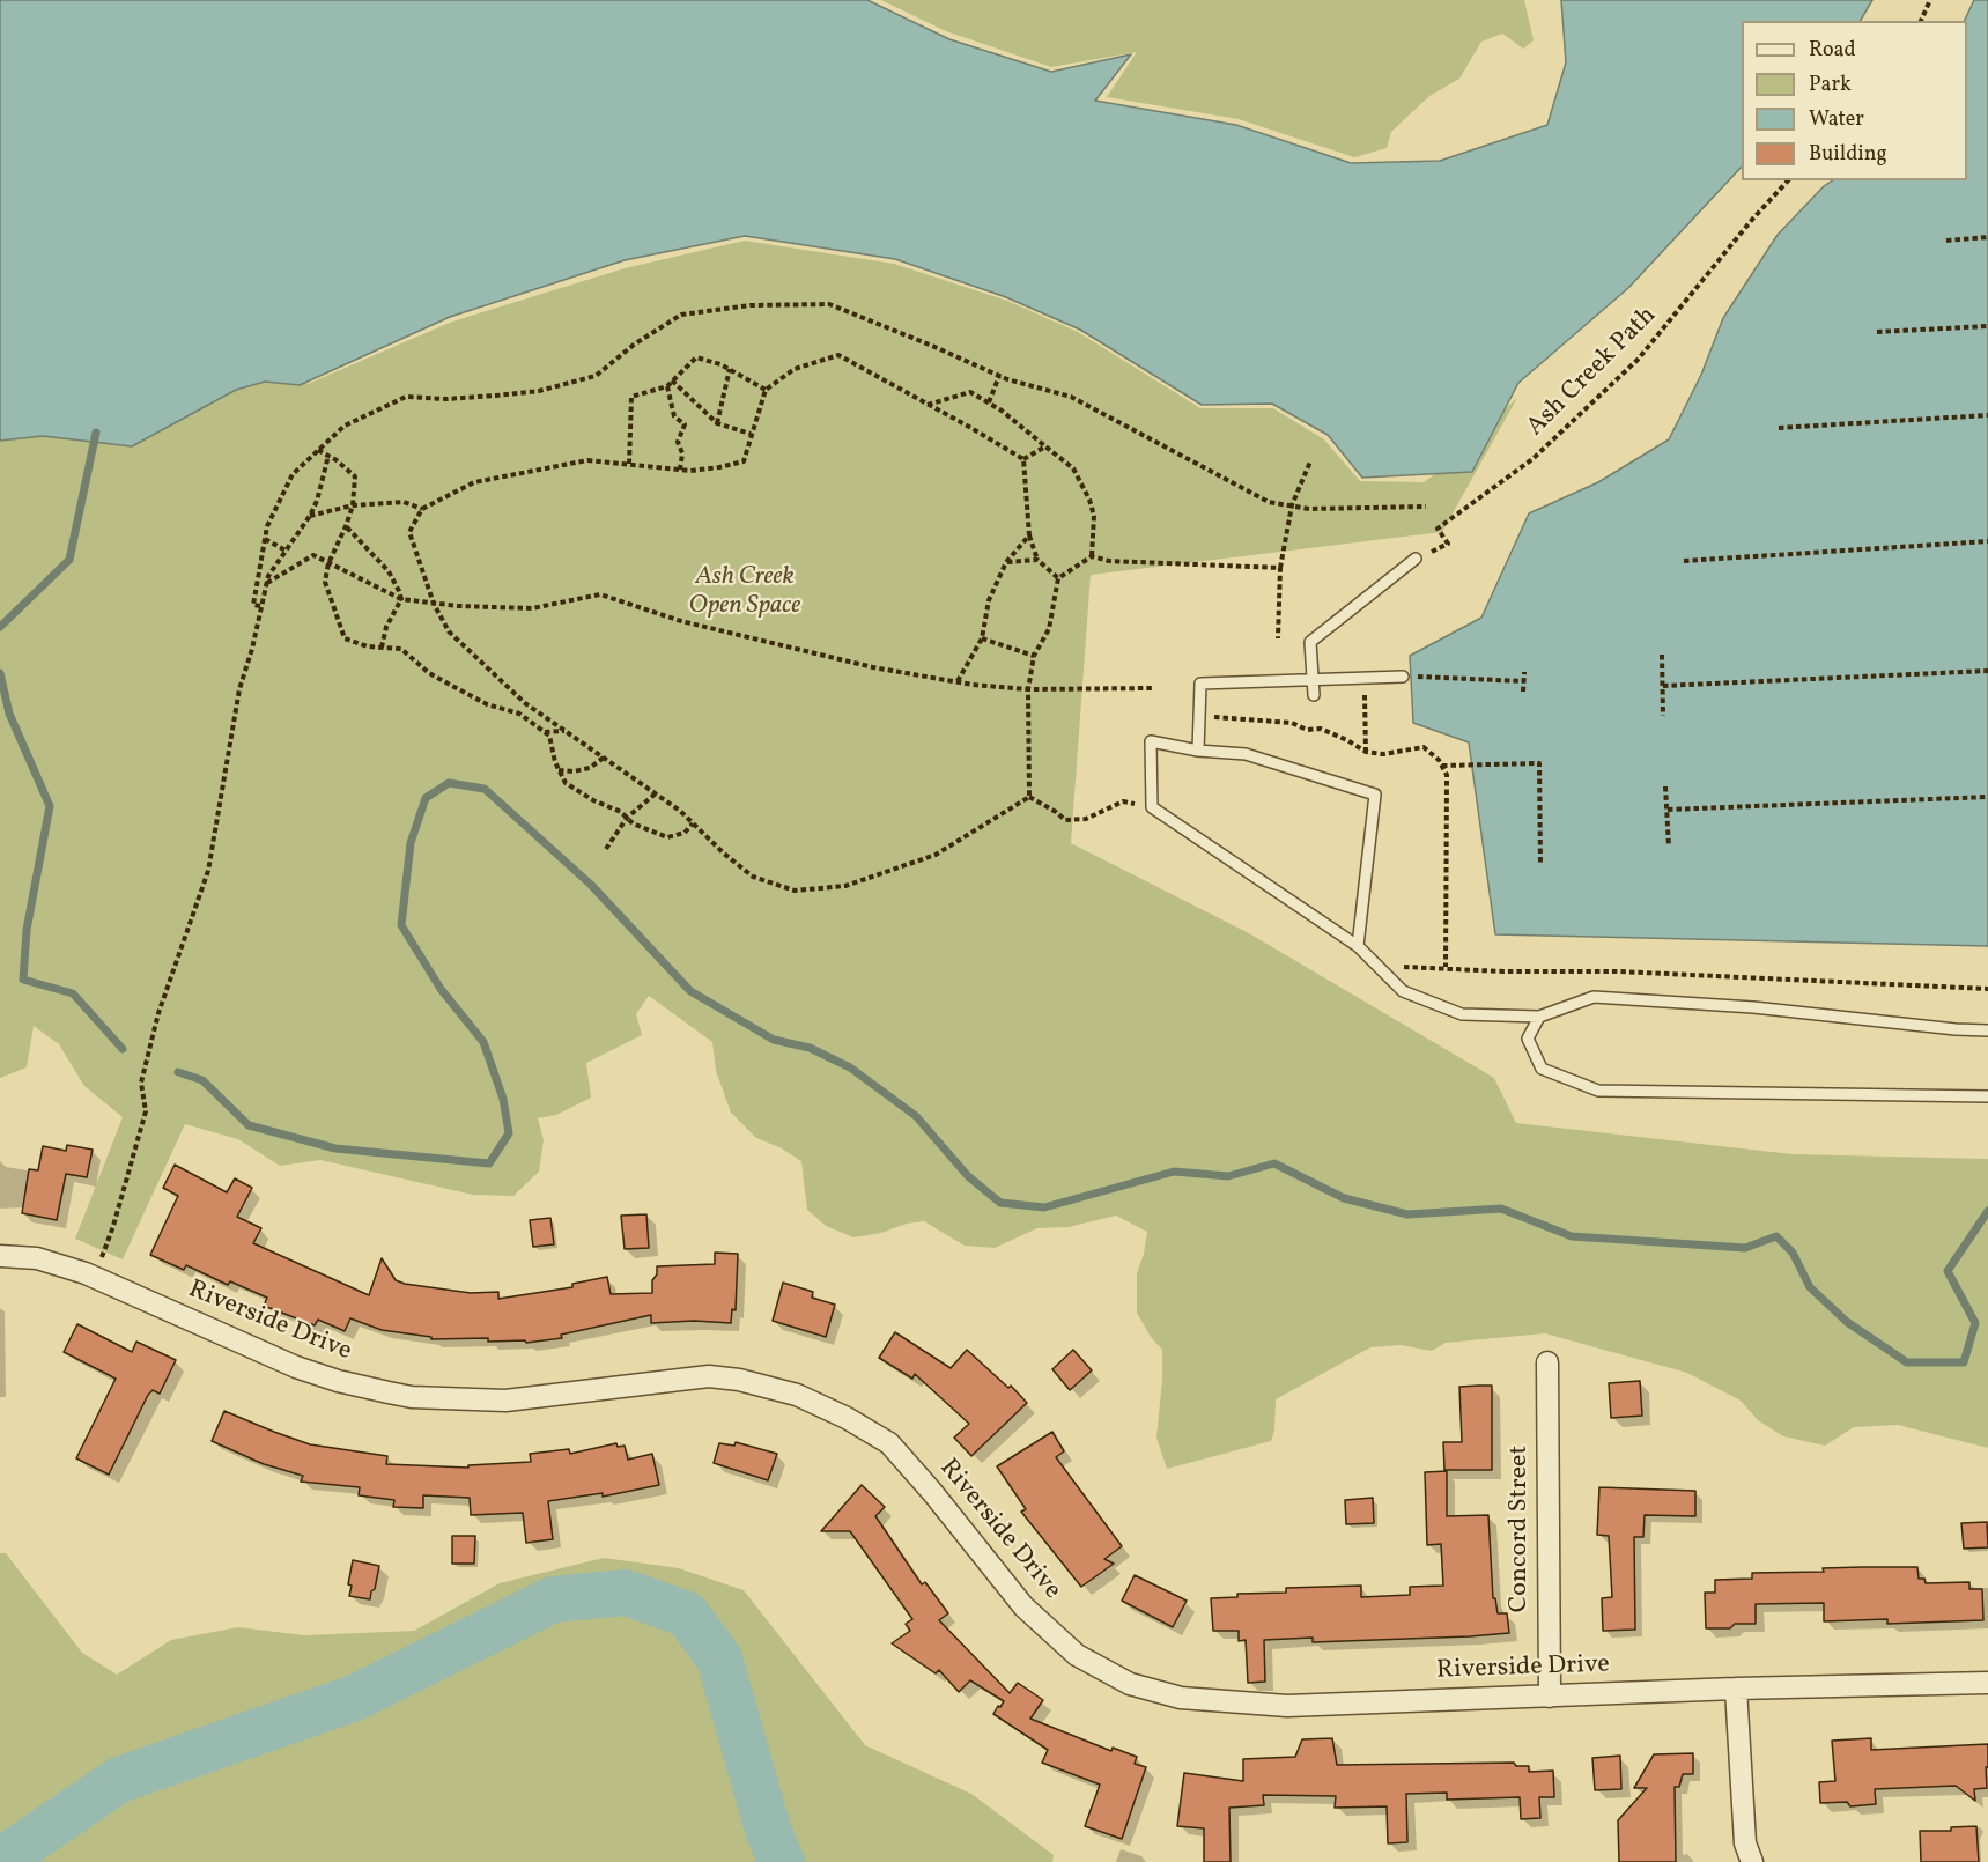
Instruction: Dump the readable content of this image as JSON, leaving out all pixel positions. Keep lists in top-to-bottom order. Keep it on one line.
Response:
{"streets":{"street":["Riverside Drive","Concord Street"],"path":["Ash Creek Path"]},"crossings":[["Riverside Drive","Concord Street"]],"parks":["Ash Creek Open Space"],"legend":["Road","Park","Water","Building"]}
